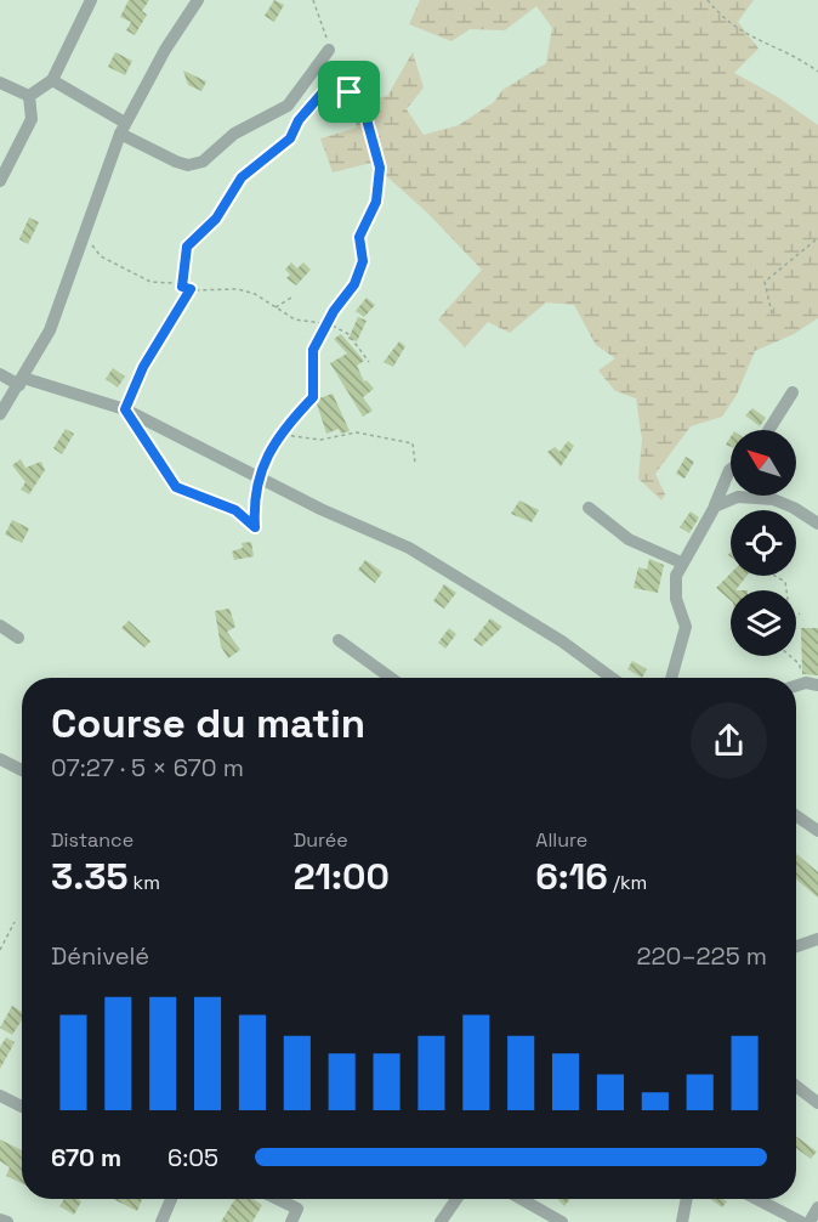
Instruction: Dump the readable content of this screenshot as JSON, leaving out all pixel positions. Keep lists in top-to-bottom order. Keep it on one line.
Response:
{"north":"top left","page":{"heading":["Course du matin","07:27 · 5 × 670 m"],"stats":[["Distance","3.35 km"],["Durée","21:00"],["Allure","6:16 /km"]],"chart":["Dénivelé","220–225 m"],"list":[{"name":"670 m","note":"6:05"}]}}
